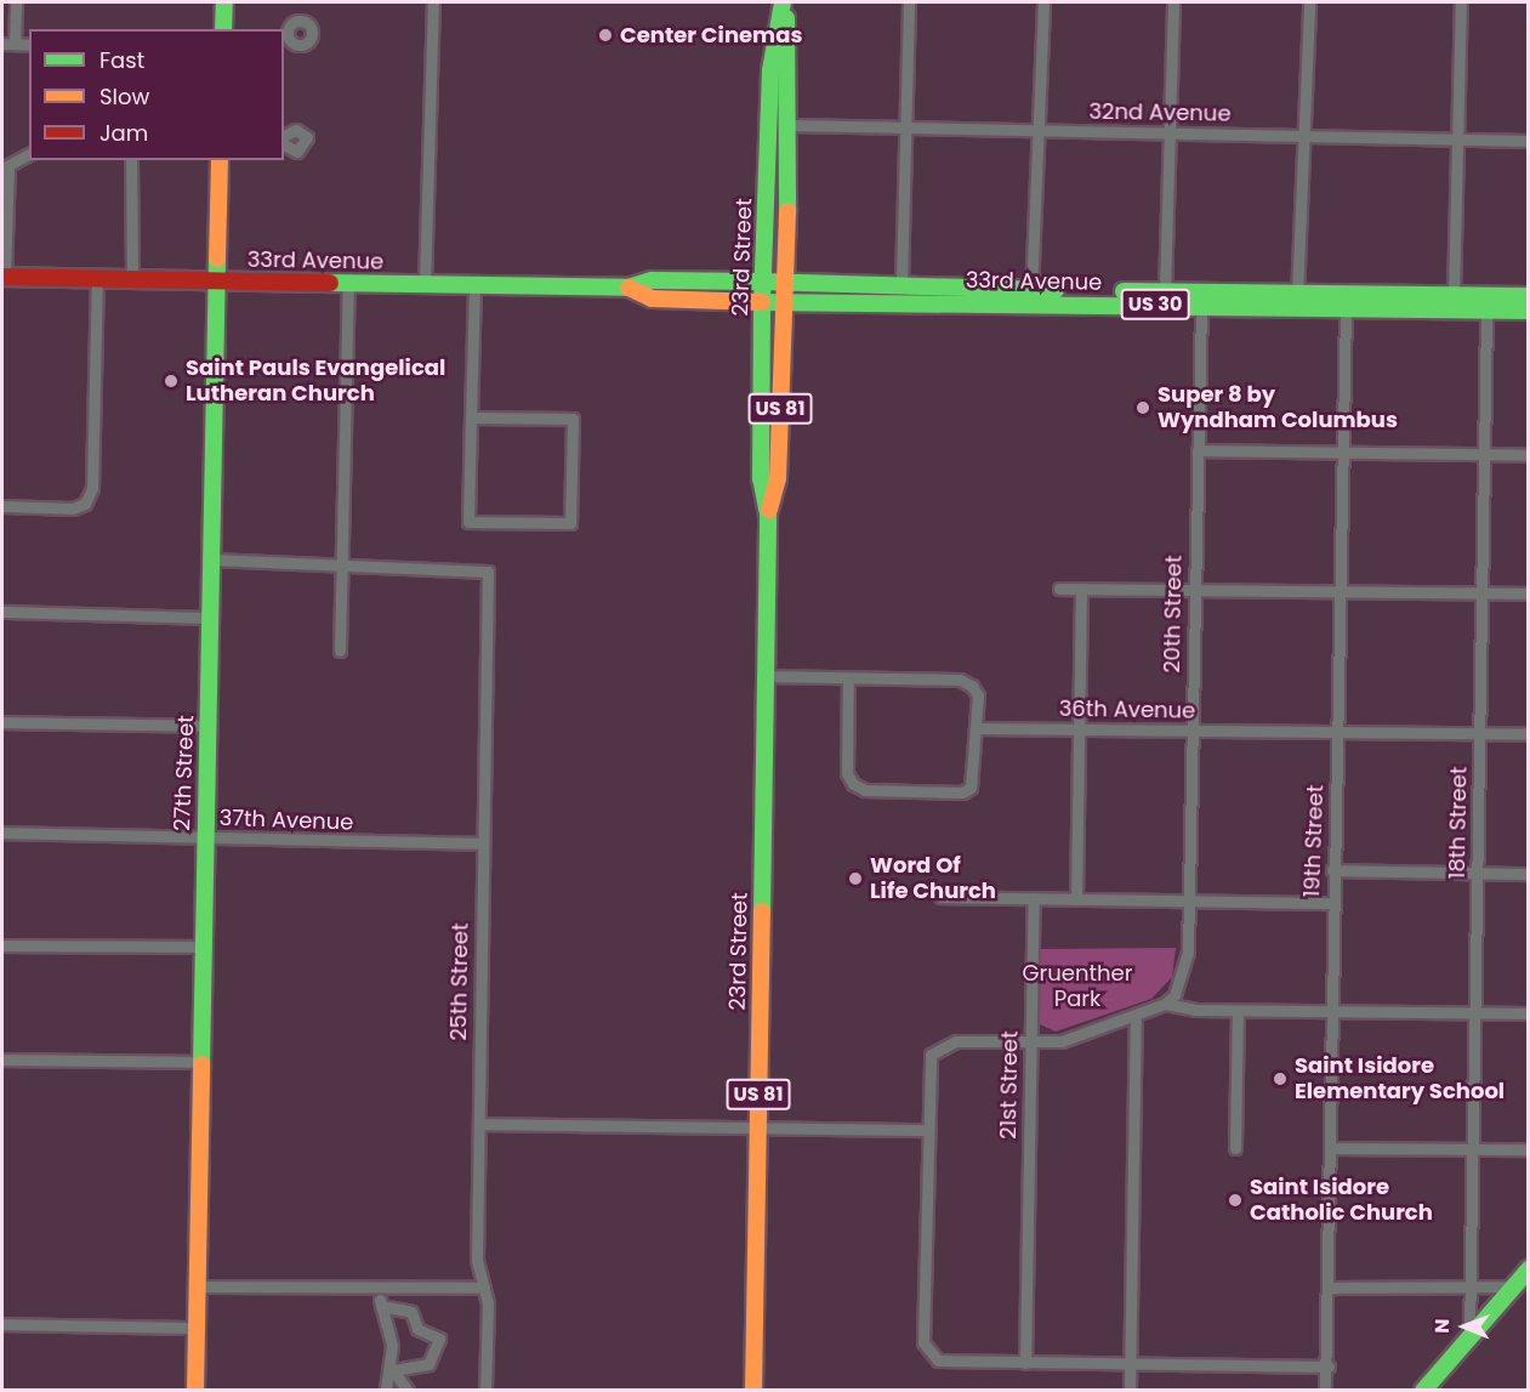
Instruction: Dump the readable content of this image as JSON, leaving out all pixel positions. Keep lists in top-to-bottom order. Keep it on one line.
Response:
{"streets":{"main road":["23rd Street","33rd Avenue","US 30","US 81","27th Street"],"street":["32nd Avenue","20th Street","36th Avenue","37th Avenue","18th Street","19th Street","25th Street","21st Street"]},"crossings":[["32nd Avenue","23rd Street"],["23rd Street","33rd Avenue"],["33rd Avenue","20th Street"],["33rd Avenue","27th Street"],["33rd Avenue","18th Street"],["33rd Avenue","19th Street"],["20th Street","36th Avenue"],["36th Avenue","18th Street"],["36th Avenue","19th Street"],["27th Street","37th Avenue"],["37th Avenue","25th Street"]],"parks":["Gruenther Park"],"places":["Center Cinemas","Saint Pauls Evangelical Lutheran Church","Super 8 by Wyndham Columbus","Word Of Life Church","Saint Isidore Elementary School","Saint Isidore Catholic Church"],"legend":["Fast","Slow","Jam"],"north":"left"}
